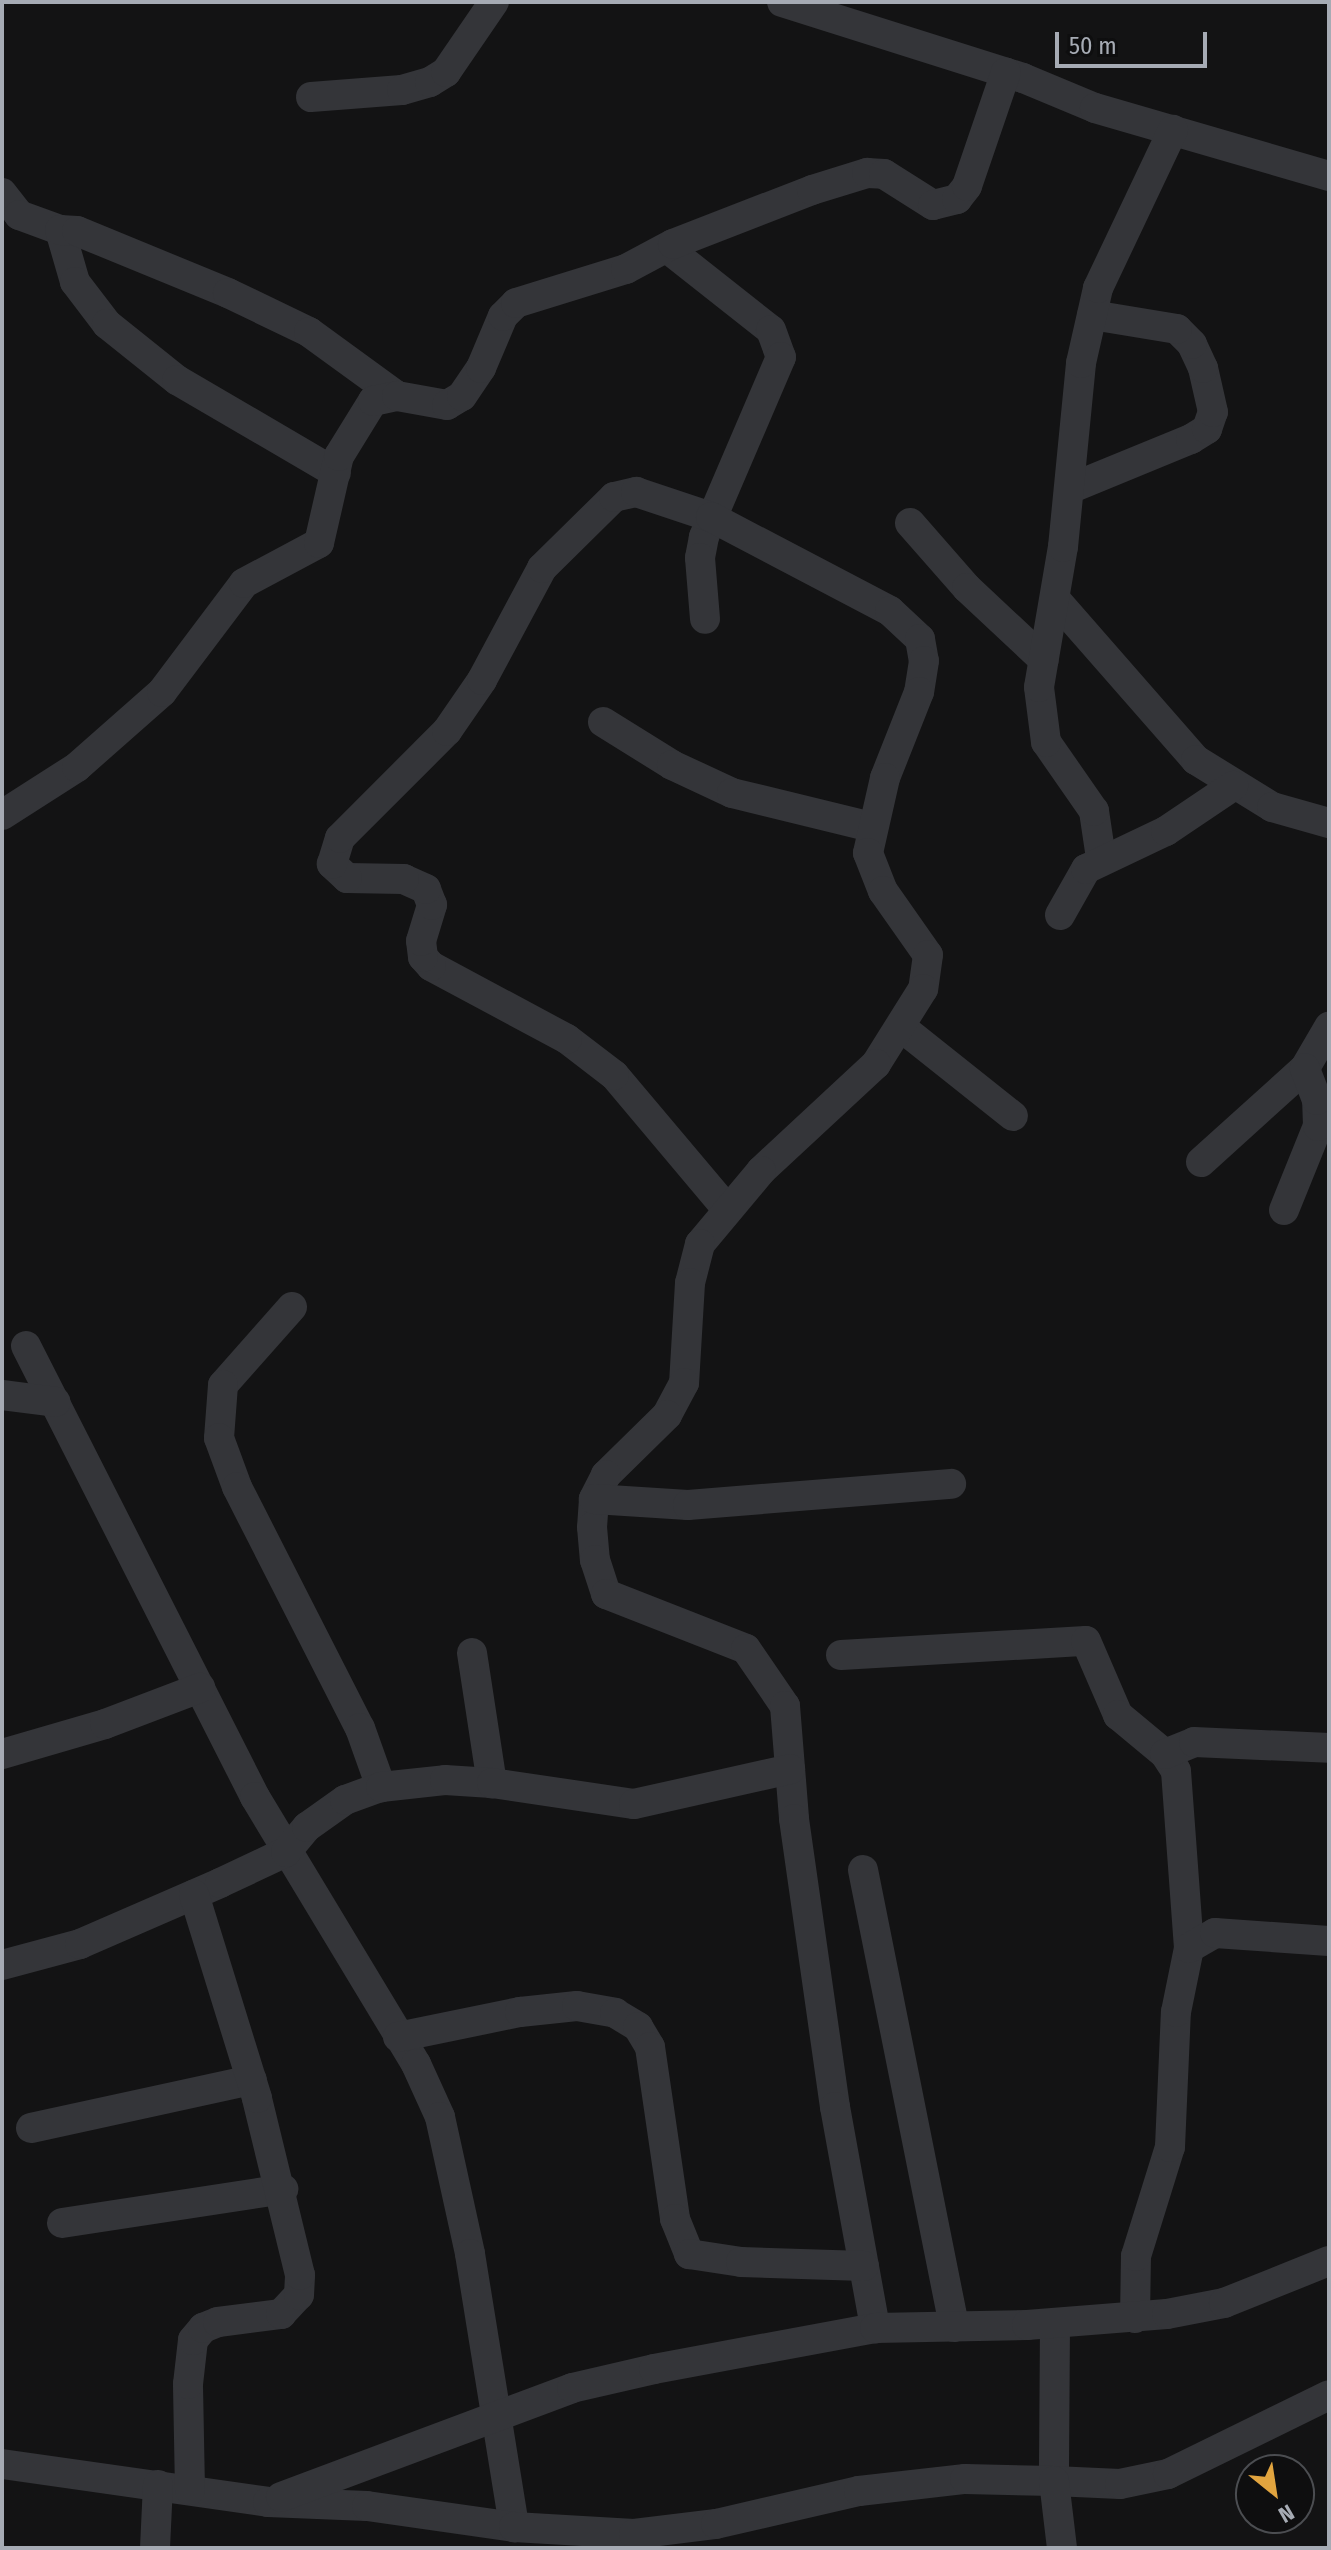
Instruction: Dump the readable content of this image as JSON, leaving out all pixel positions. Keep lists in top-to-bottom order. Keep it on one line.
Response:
{"scale_bar":"50 m","north":"bottom right"}
